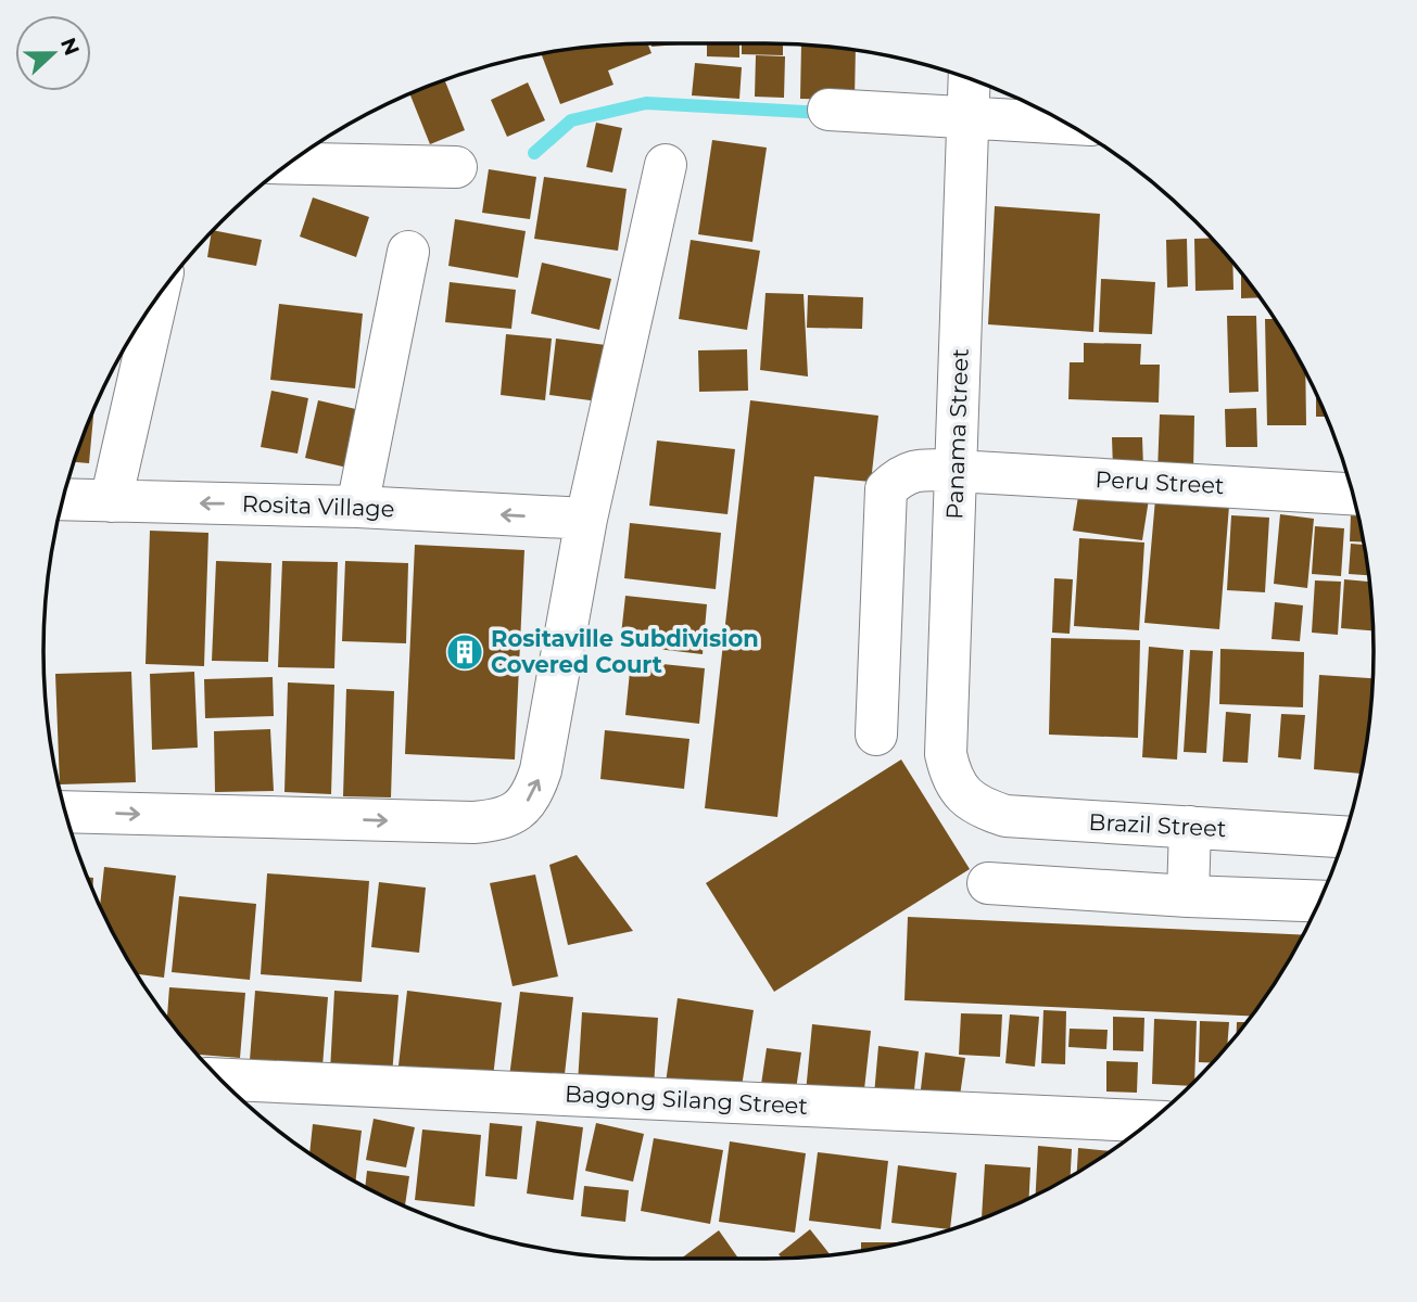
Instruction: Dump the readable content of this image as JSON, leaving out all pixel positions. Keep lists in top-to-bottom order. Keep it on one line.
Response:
{"streets":{"street":["Panama Street","Peru Street","Rosita Village","Brazil Street","Bagong Silang Street"]},"crossings":[["Panama Street","Peru Street"],["Panama Street","Brazil Street"]],"places":{"building":["Rositaville Subdivision Covered Court"]},"north":"right"}
